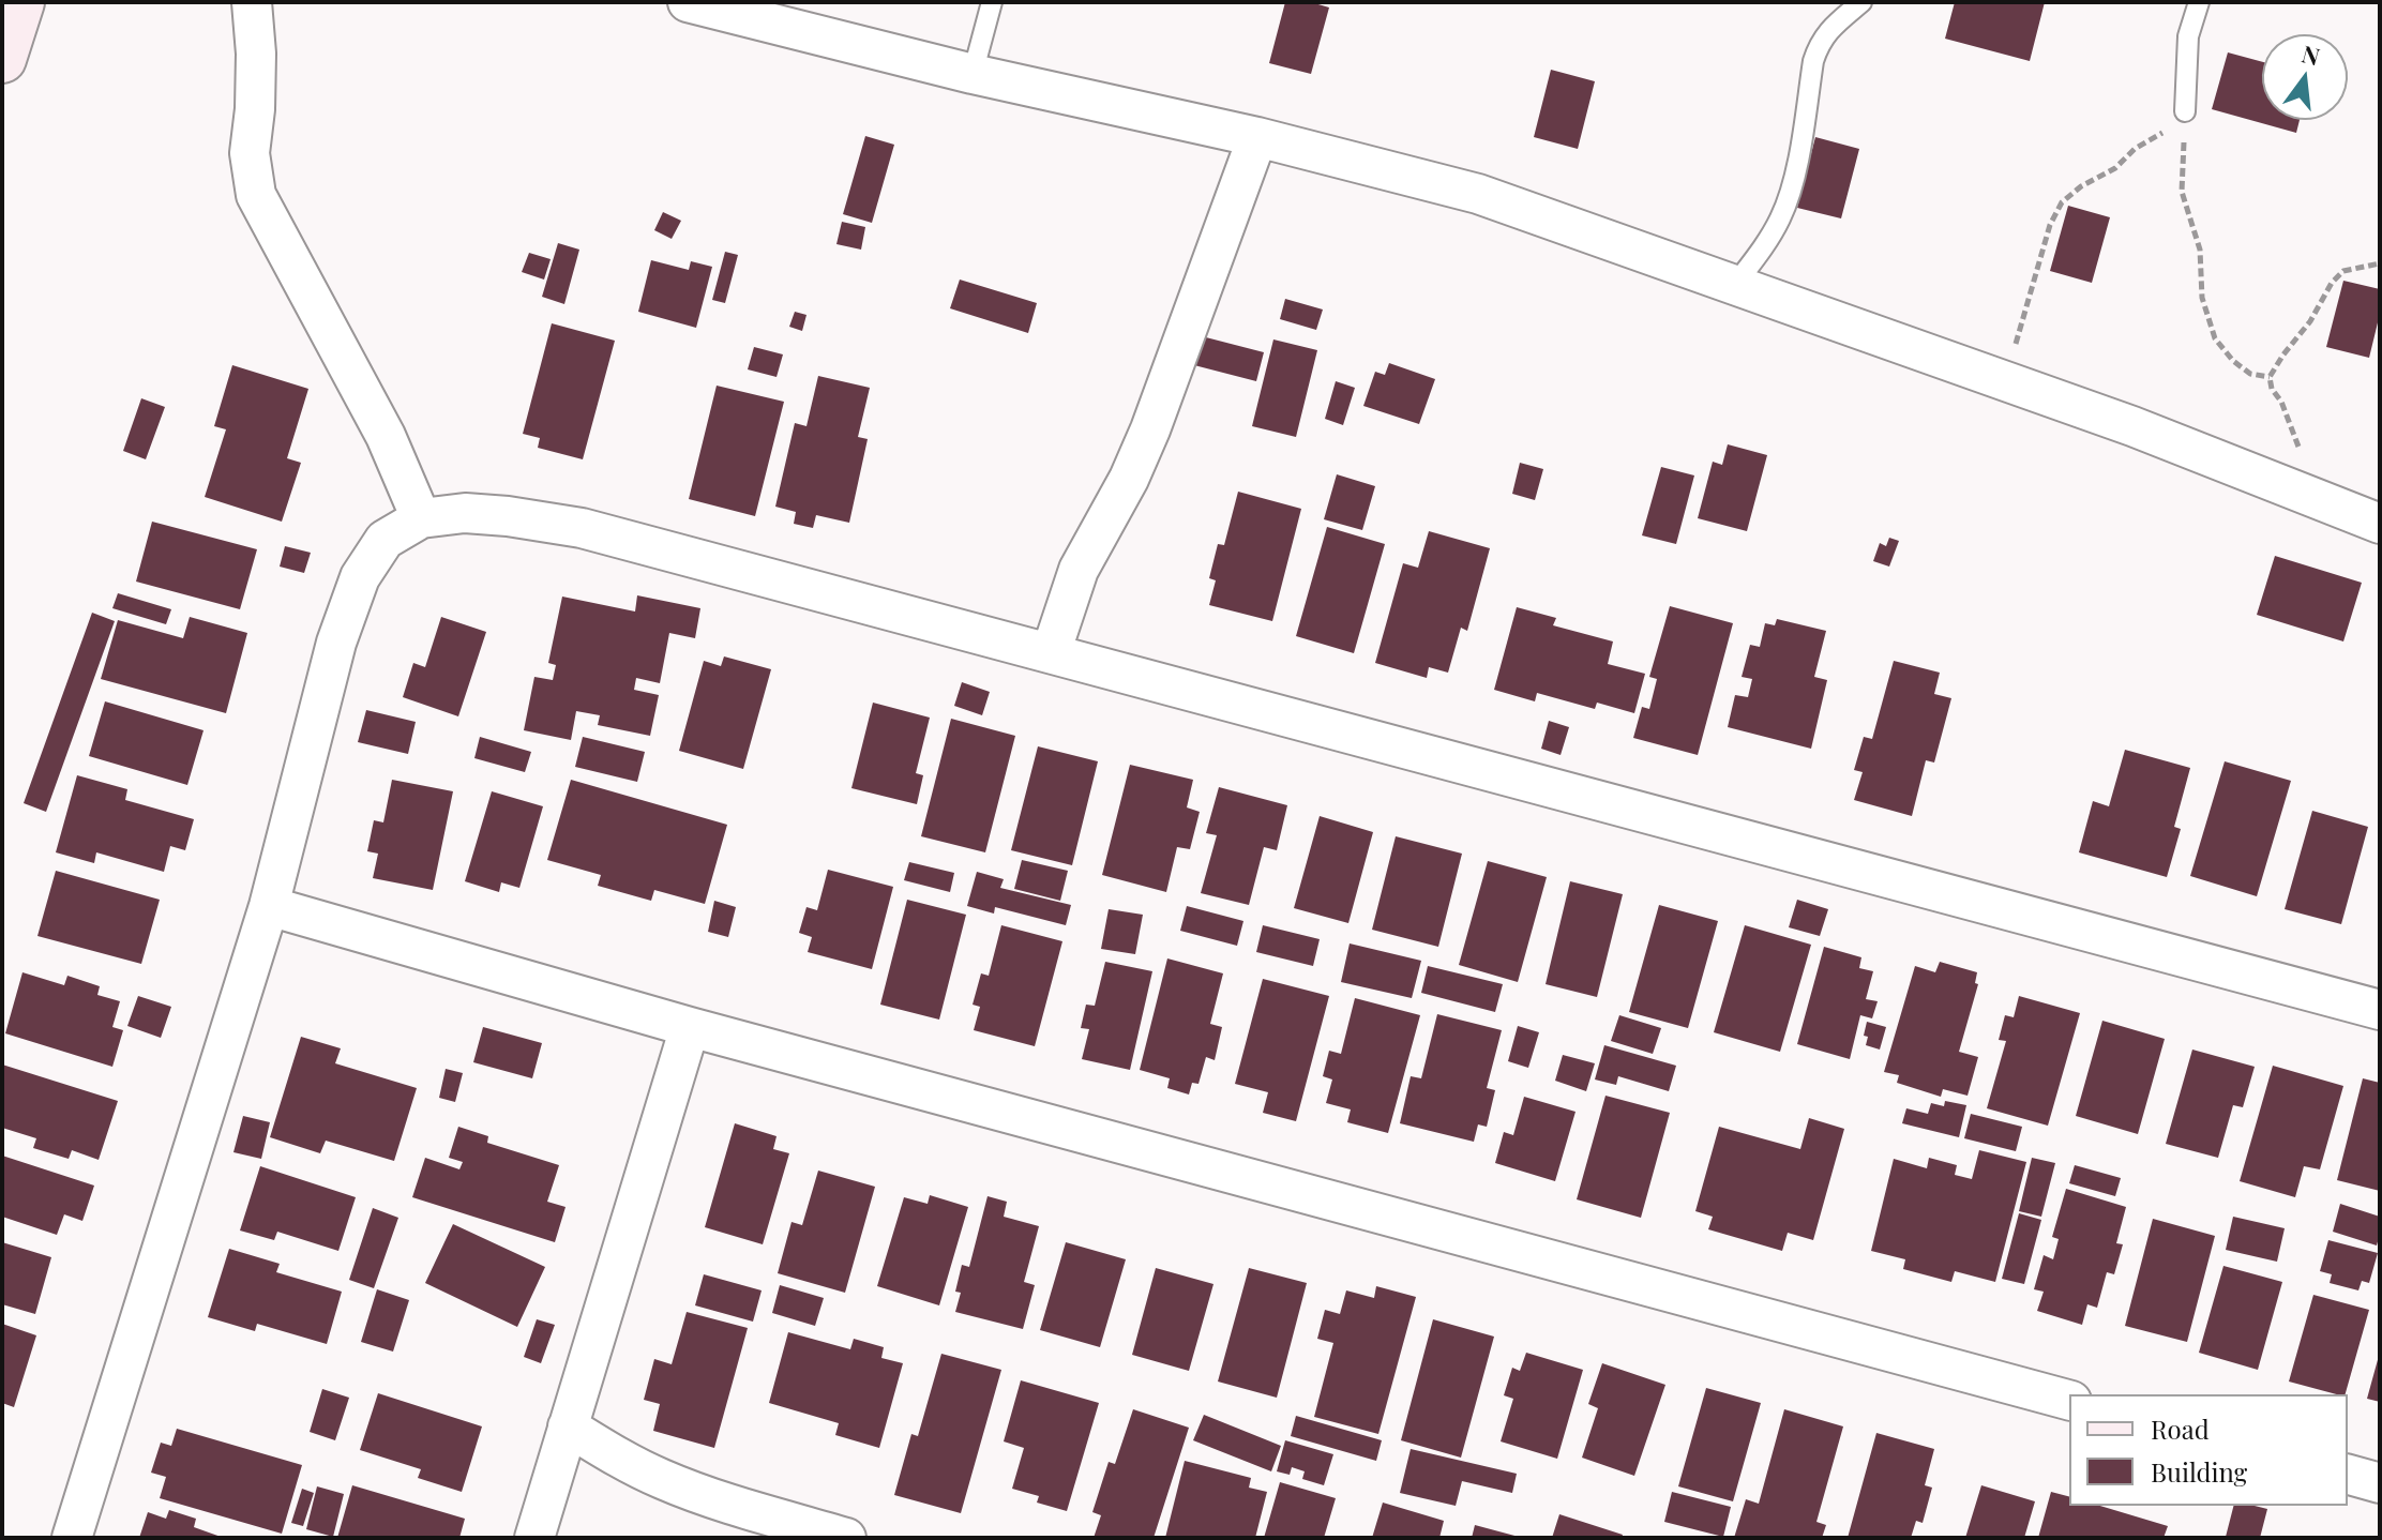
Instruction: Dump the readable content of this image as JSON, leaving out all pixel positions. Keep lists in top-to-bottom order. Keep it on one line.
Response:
{"legend":["Road","Building"],"north":"top"}
